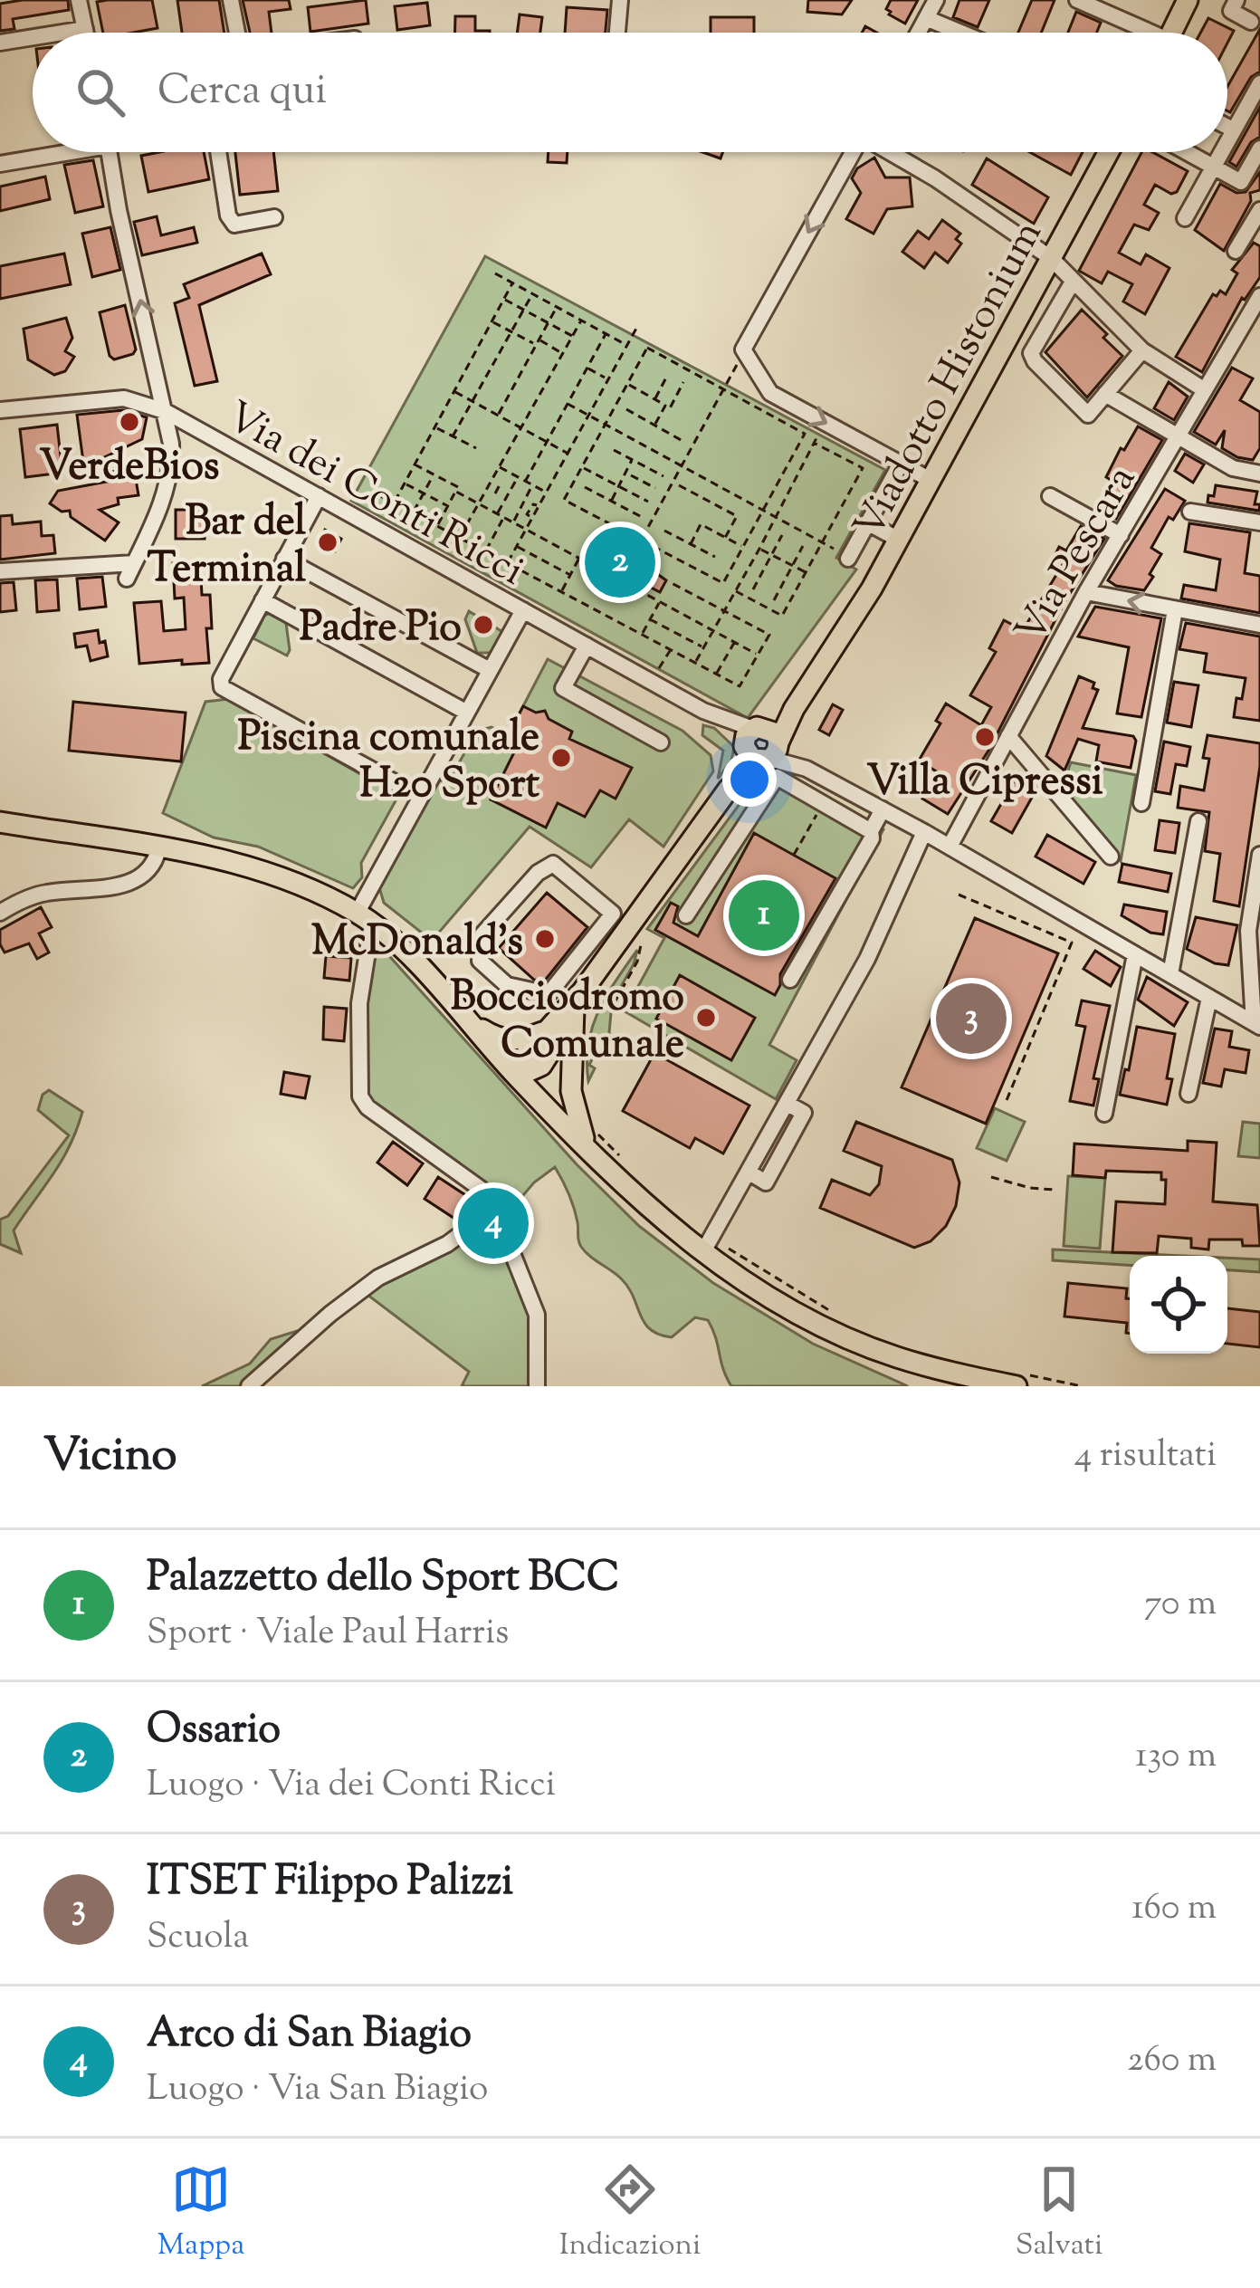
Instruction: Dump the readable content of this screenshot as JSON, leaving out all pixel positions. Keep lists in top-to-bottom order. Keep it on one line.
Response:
{"streets":{"main road":["Viadotto Histonium"],"street":["Via dei Conti Ricci","Via Pescara"]},"crossings":[["Viadotto Histonium","Via dei Conti Ricci"]],"places":["VerdeBios","Bar del Terminal","Padre Pio","Villa Cipressi","Piscina comunale H20 Sport","McDonald's","Bocciodromo Comunale"],"page":{"search":"Cerca qui","pins":["2","1","3","4"],"heading":["Vicino","4 risultati"],"list":[{"mark":"1","name":"Palazzetto dello Sport BCC","note":"Sport · Viale Paul Harris","value":"70 m"},{"mark":"2","name":"Ossario","note":"Luogo · Via dei Conti Ricci","value":"130 m"},{"mark":"3","name":"ITSET Filippo Palizzi","note":"Scuola","value":"160 m"},{"mark":"4","name":"Arco di San Biagio","note":"Luogo · Via San Biagio","value":"260 m"}],"nav":["Mappa","Indicazioni","Salvati"]}}
